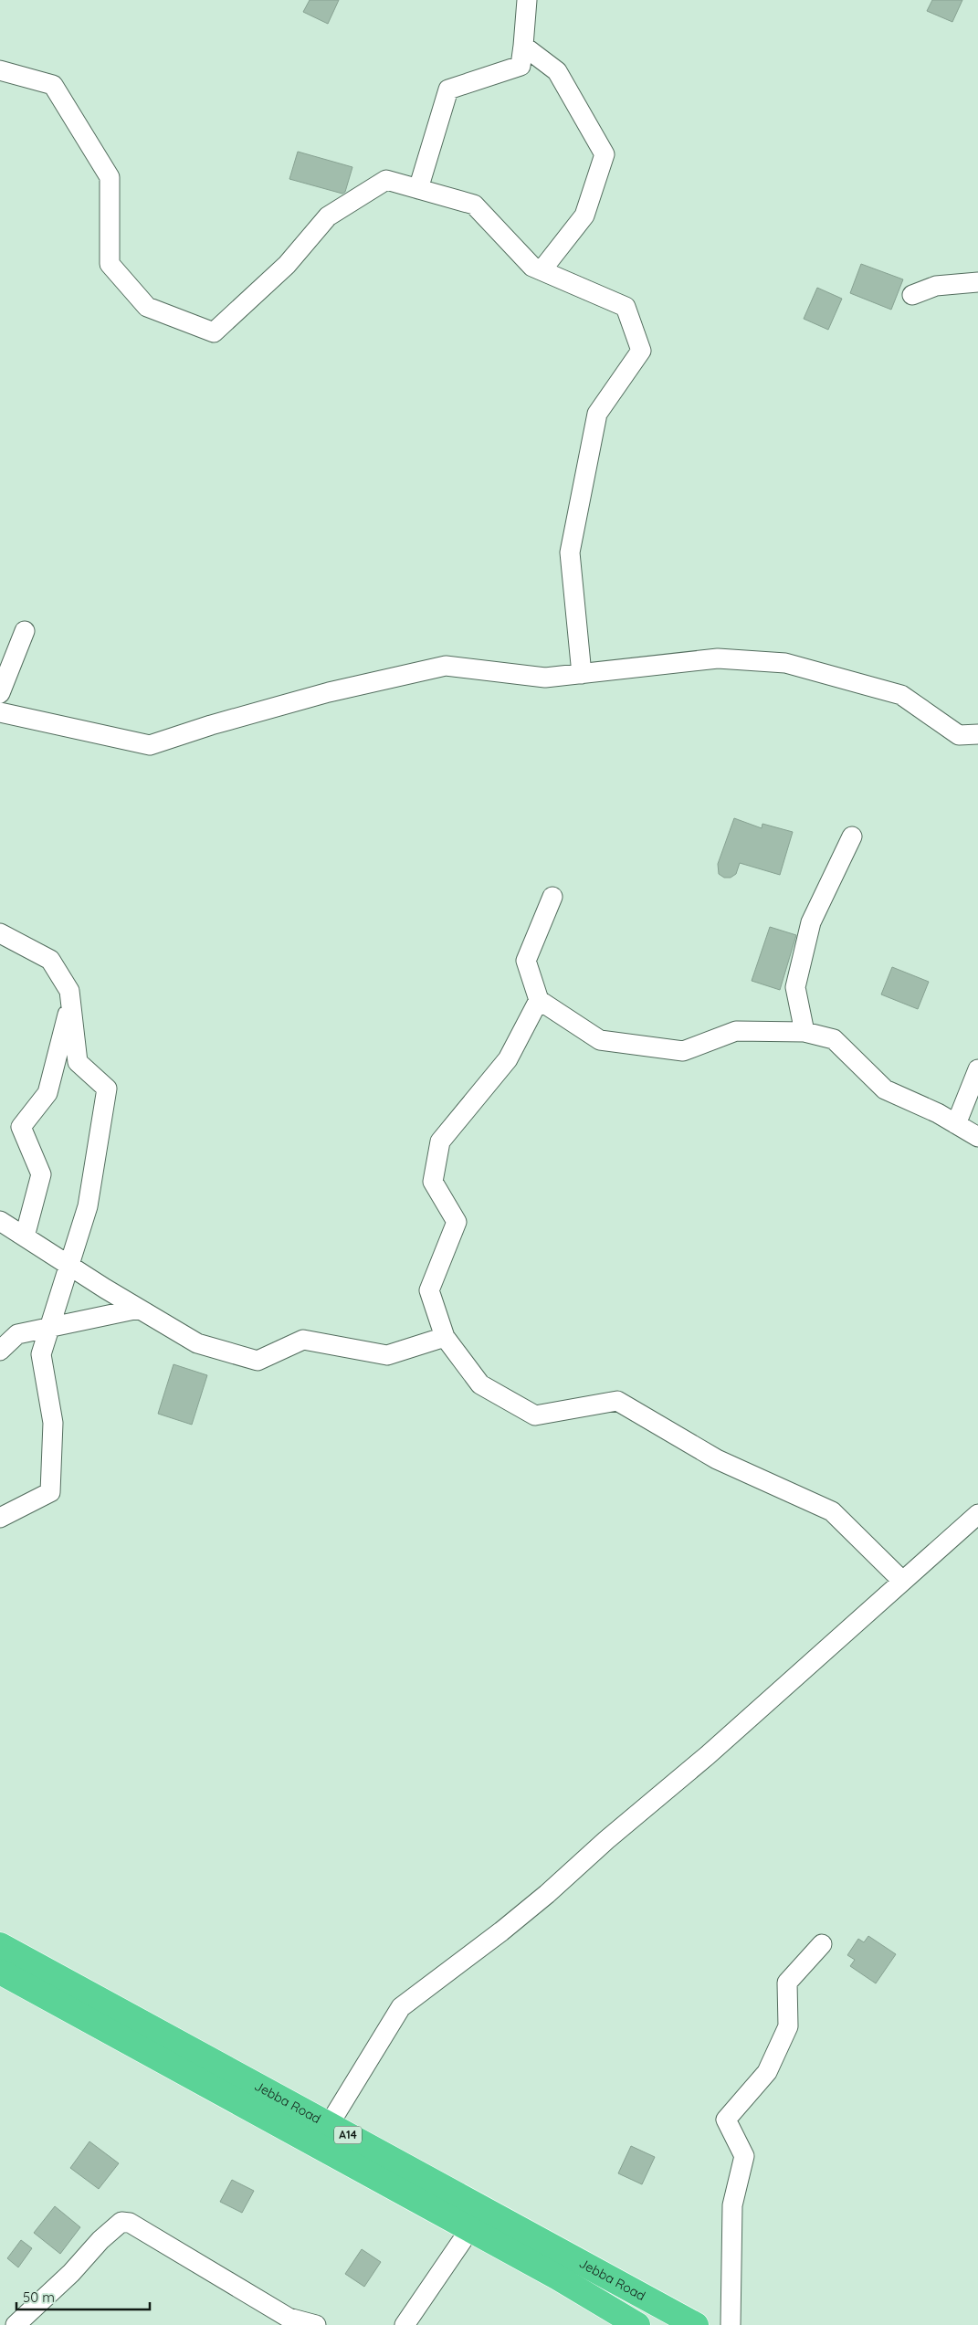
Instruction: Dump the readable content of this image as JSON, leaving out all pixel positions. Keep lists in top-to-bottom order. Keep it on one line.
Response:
{"streets":{"highway":["Jebba Road","A14"]},"scale_bar":"50 m"}
